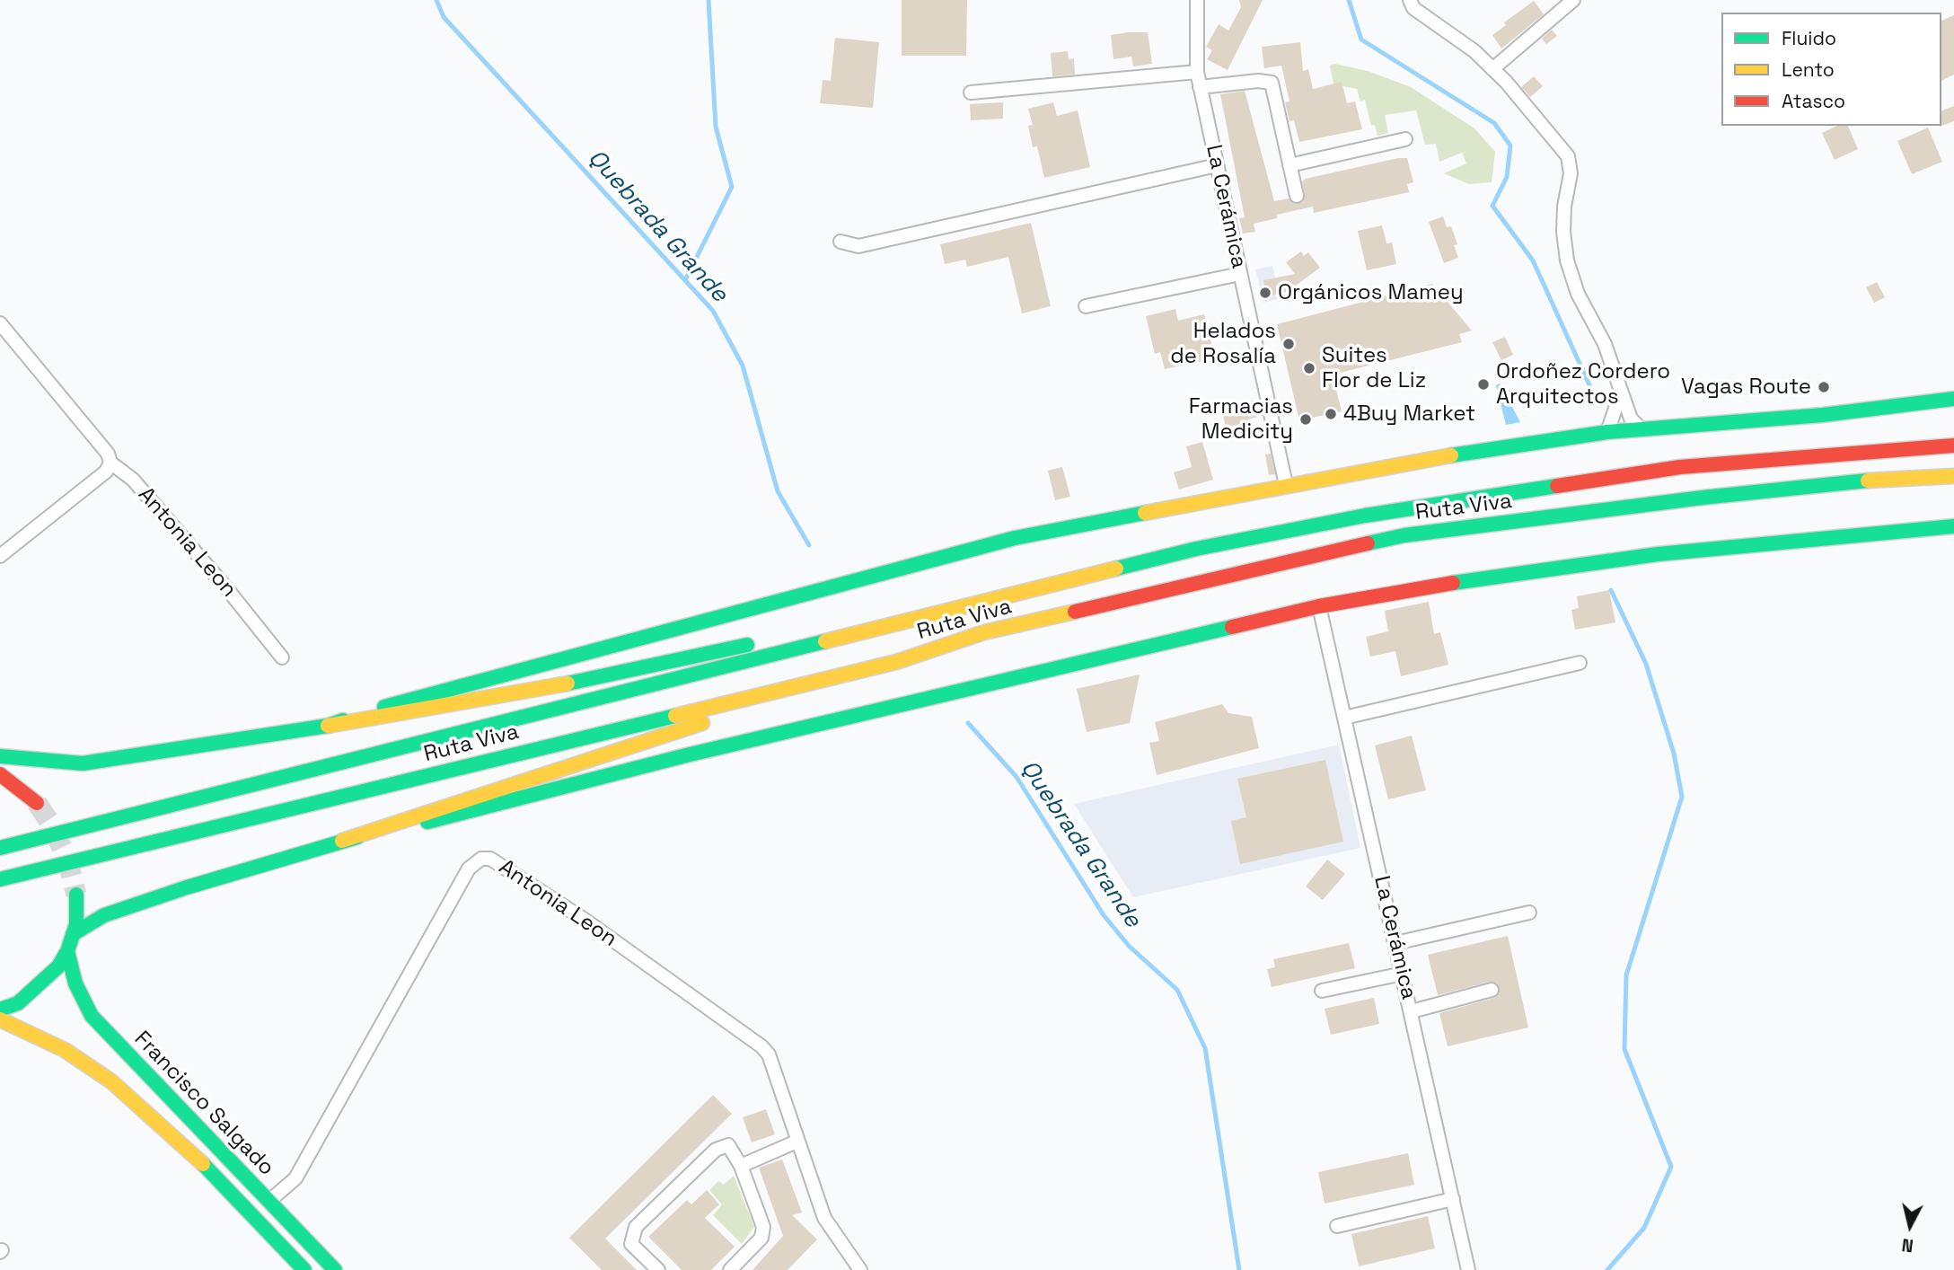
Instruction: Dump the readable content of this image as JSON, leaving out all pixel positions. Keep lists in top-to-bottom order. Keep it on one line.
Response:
{"streets":{"main road":["Ruta Viva","Francisco Salgado"],"street":["La Cerámica","Antonia Leon"]},"crossings":[["Antonia Leon","Francisco Salgado"]],"water":["Quebrada Grande"],"places":["Orgánicos Mamey","Helados de Rosalía","Suites Flor de Liz","Ordoñez Cordero Arquitectos","Vagas Route","4Buy Market","Farmacias Medicity"],"legend":["Fluido","Lento","Atasco"],"north":"bottom"}
